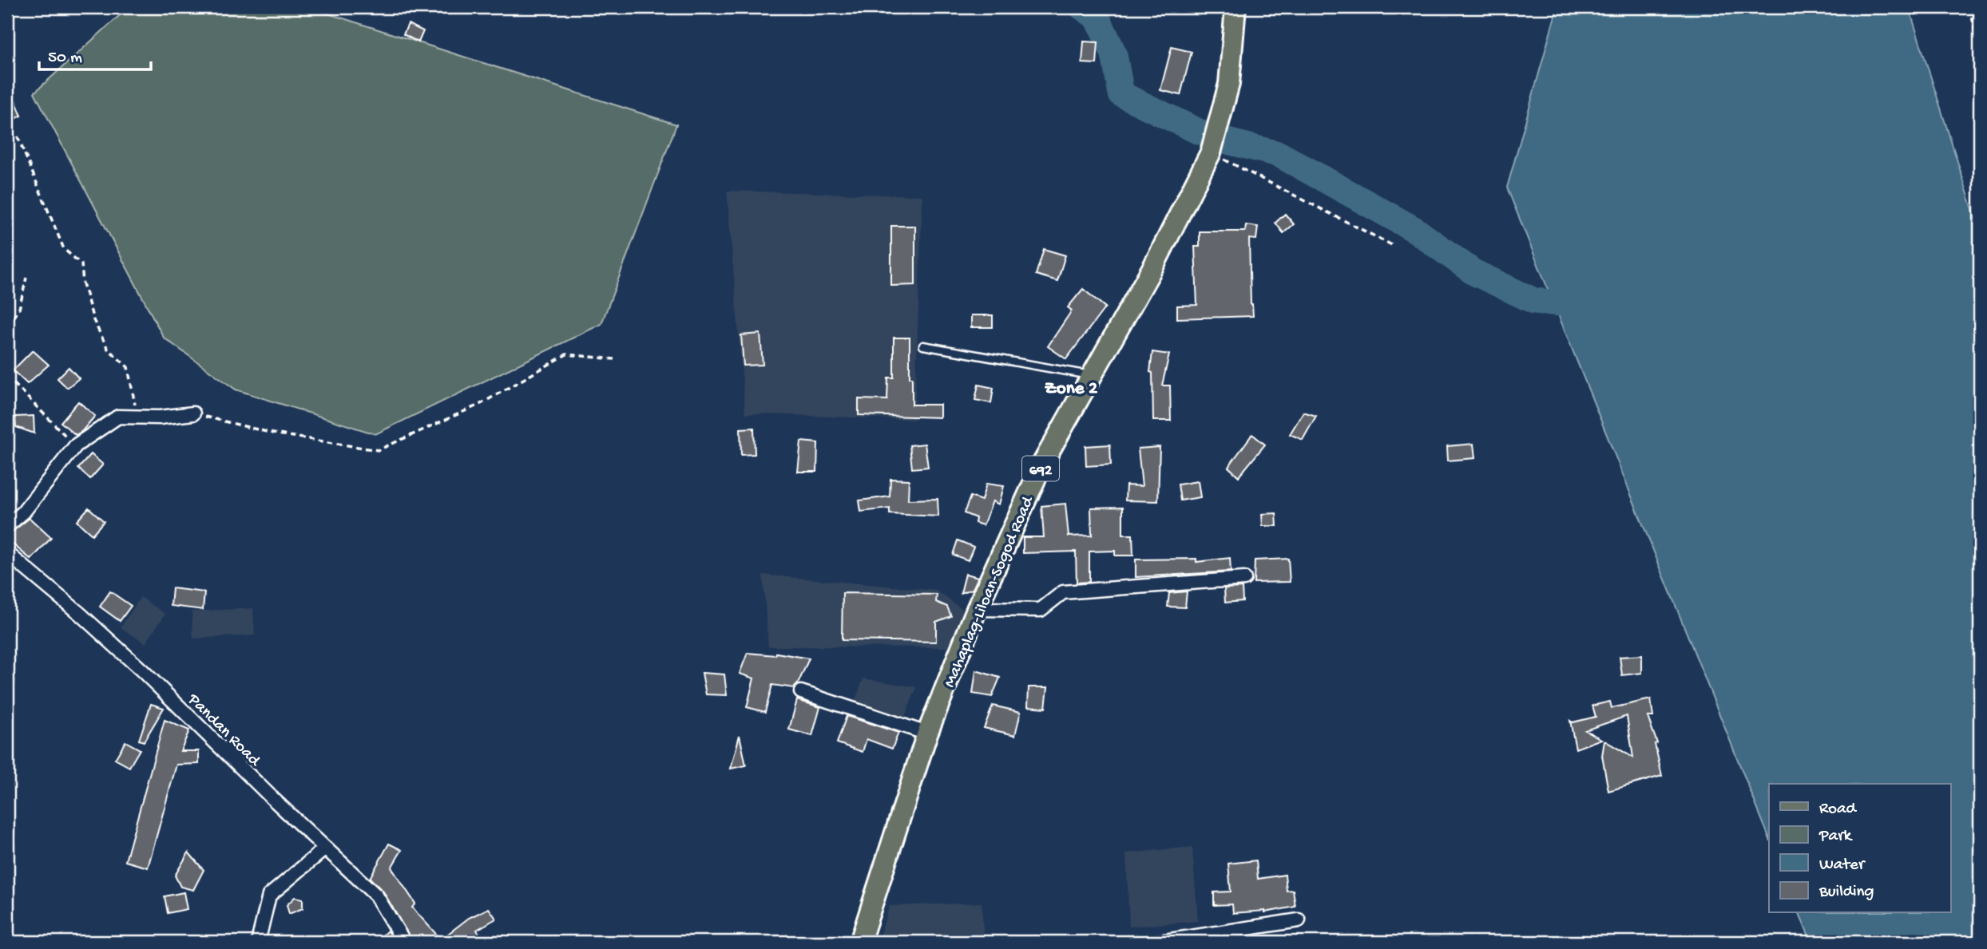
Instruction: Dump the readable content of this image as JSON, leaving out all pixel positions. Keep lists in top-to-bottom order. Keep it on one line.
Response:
{"streets":{"main road":["692","Mahaplag-Liloan-Sogod Road"],"street":["Pandan Road"]},"districts":["Zone 2"],"legend":["Road","Park","Water","Building"],"scale_bar":"50 m"}
